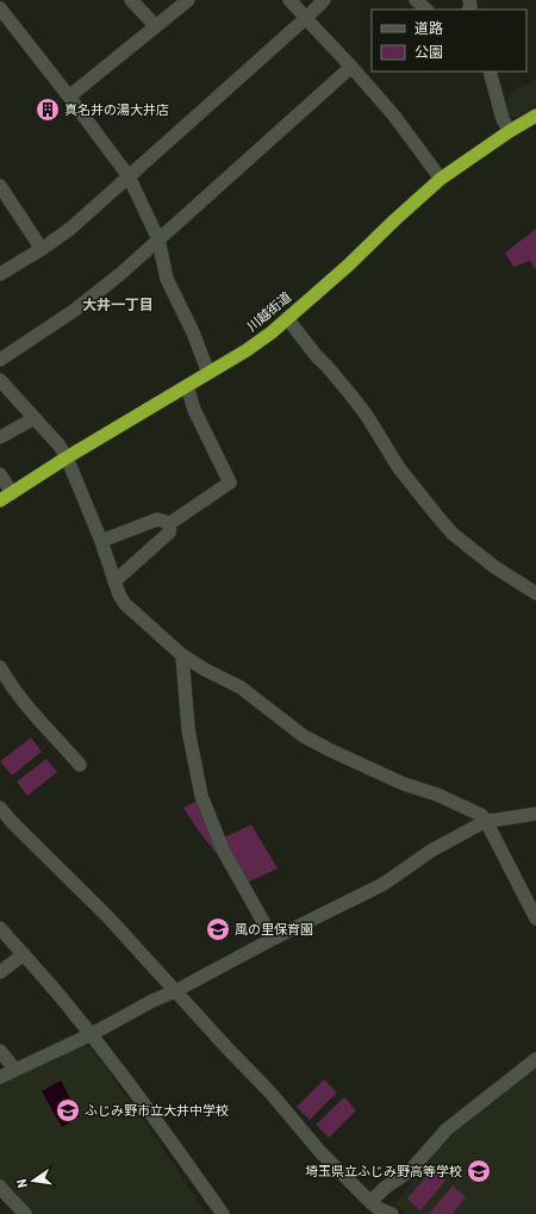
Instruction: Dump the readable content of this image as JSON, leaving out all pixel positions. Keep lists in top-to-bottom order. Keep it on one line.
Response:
{"streets":{"highway":["川越街道"]},"districts":["大井一丁目"],"places":{"building":["真名井の湯大井店"],"school or university":["風の里保育園","ふじみ野市立大井中学校","埼玉県立ふじみ野高等学校"]},"legend":["道路","公園"],"north":"left"}
